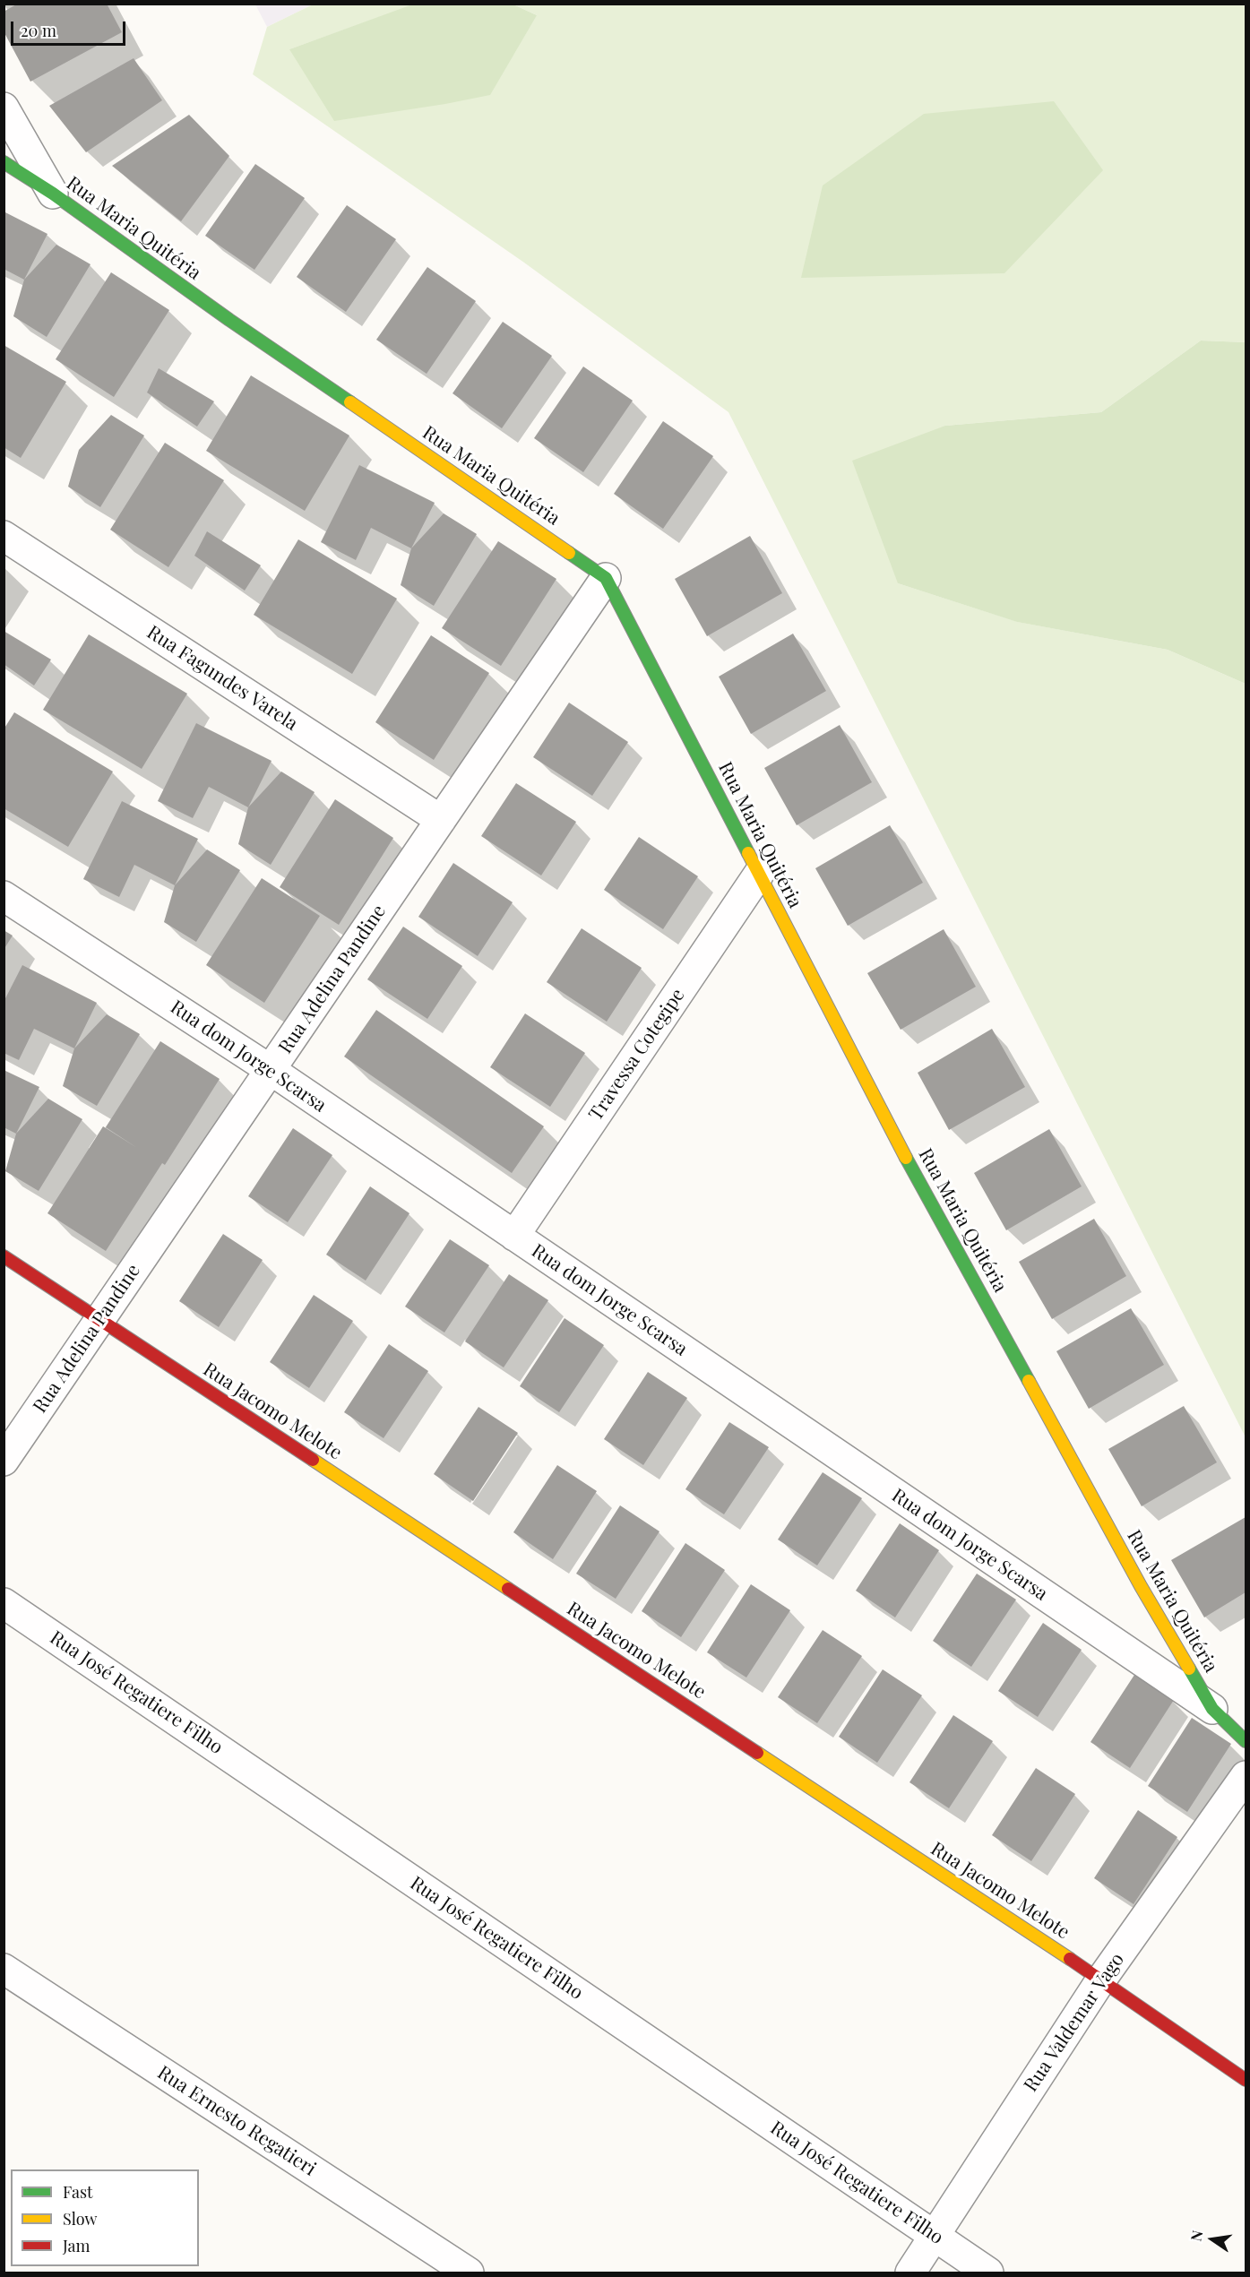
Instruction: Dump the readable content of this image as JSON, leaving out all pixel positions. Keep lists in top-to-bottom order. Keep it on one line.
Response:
{"streets":{"street":["Rua Maria Quitéria","Rua Fagundes Varela","Rua Adelina Pandine","Travessa Cotegipe","Rua dom Jorge Scarsa","Rua Jacomo Melote","Rua José Regatiere Filho","Rua Valdemar Vago","Rua Ernesto Regatieri"]},"crossings":[["Rua Maria Quitéria","Rua Adelina Pandine"],["Rua Maria Quitéria","Travessa Cotegipe"],["Rua Maria Quitéria","Rua dom Jorge Scarsa"],["Rua Fagundes Varela","Rua Adelina Pandine"],["Rua Adelina Pandine","Rua dom Jorge Scarsa"],["Rua Adelina Pandine","Rua Jacomo Melote"],["Travessa Cotegipe","Rua dom Jorge Scarsa"],["Rua Jacomo Melote","Rua Valdemar Vago"],["Rua José Regatiere Filho","Rua Valdemar Vago"]],"legend":["Fast","Slow","Jam"],"scale_bar":"20 m","north":"left"}
